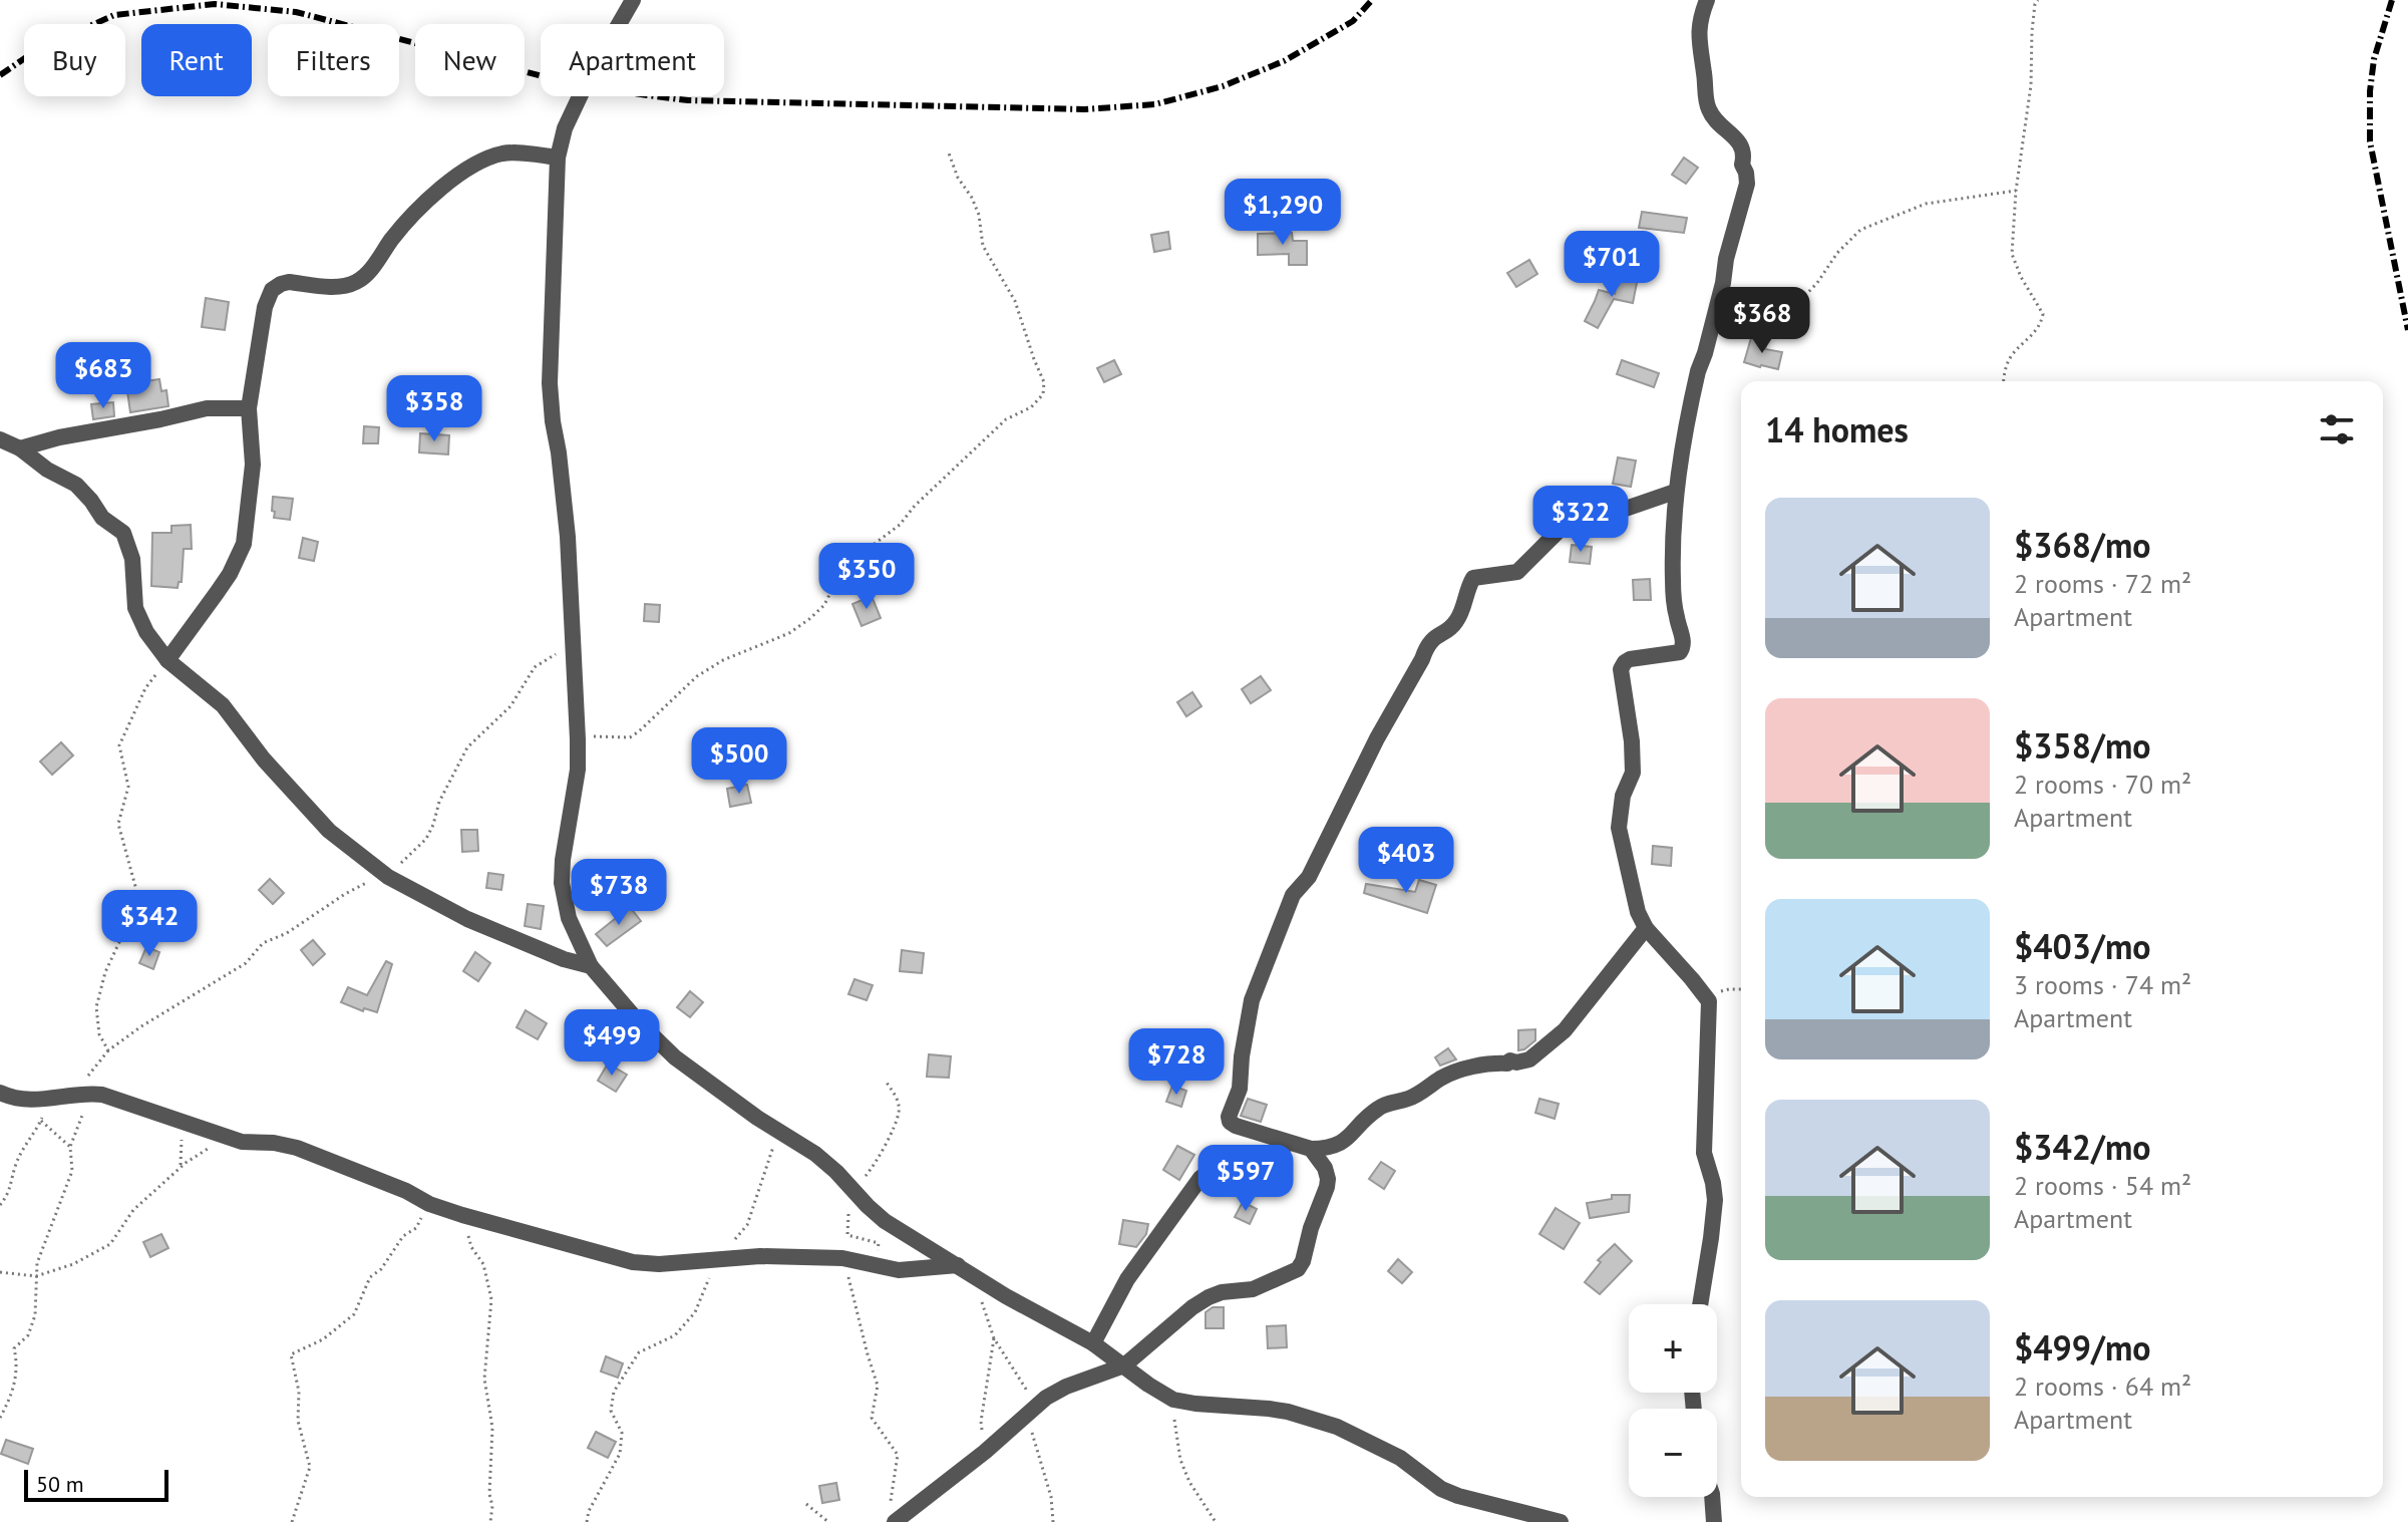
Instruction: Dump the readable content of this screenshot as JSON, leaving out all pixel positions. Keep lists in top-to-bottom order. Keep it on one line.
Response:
{"scale_bar":"50 m","page":{"chip":["Buy","Rent","Filters","New","Apartment"],"price":["$1,290","$701","$368","$683","$358","$322","$350","$500","$403","$738","$342","$499","$728","$597"],"heading":"14 homes","list":[{"name":"$368/mo","note":"2 rooms · 72 m² · Apartment"},{"name":"$358/mo","note":"2 rooms · 70 m² · Apartment"},{"name":"$403/mo","note":"3 rooms · 74 m² · Apartment"},{"name":"$342/mo","note":"2 rooms · 54 m² · Apartment"},{"name":"$499/mo","note":"2 rooms · 64 m² · Apartment"}],"map_buttons":["+","−"],"scale":"50 m"}}
